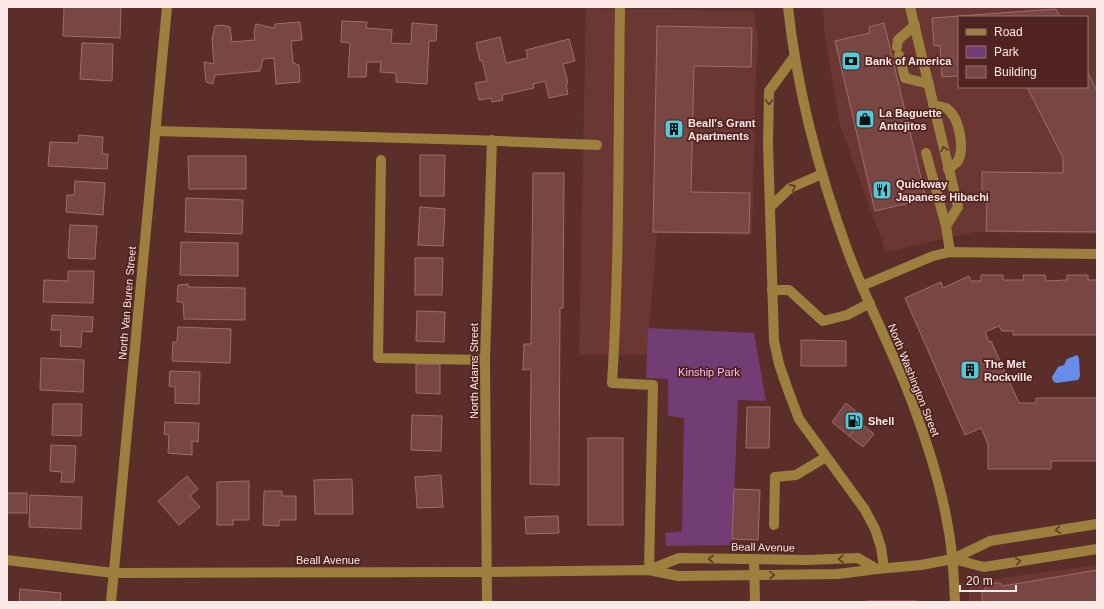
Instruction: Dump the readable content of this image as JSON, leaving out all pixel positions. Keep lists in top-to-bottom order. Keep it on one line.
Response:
{"streets":{"street":["North Van Buren Street","North Adams Street","North Washington Street","Beall Avenue"]},"crossings":[["North Van Buren Street","Beall Avenue"],["North Adams Street","Beall Avenue"],["North Washington Street","Beall Avenue"]],"parks":["Kinship Park"],"places":{"bank":["Bank of America"],"shop":["La Baguette Antojitos"],"building":["Beall's Grant Apartments","The Met Rockville"],"restaurant":["Quickway Japanese Hibachi"],"fuel station":["Shell"]},"legend":["Road","Park","Building"],"scale_bar":"20 m"}
